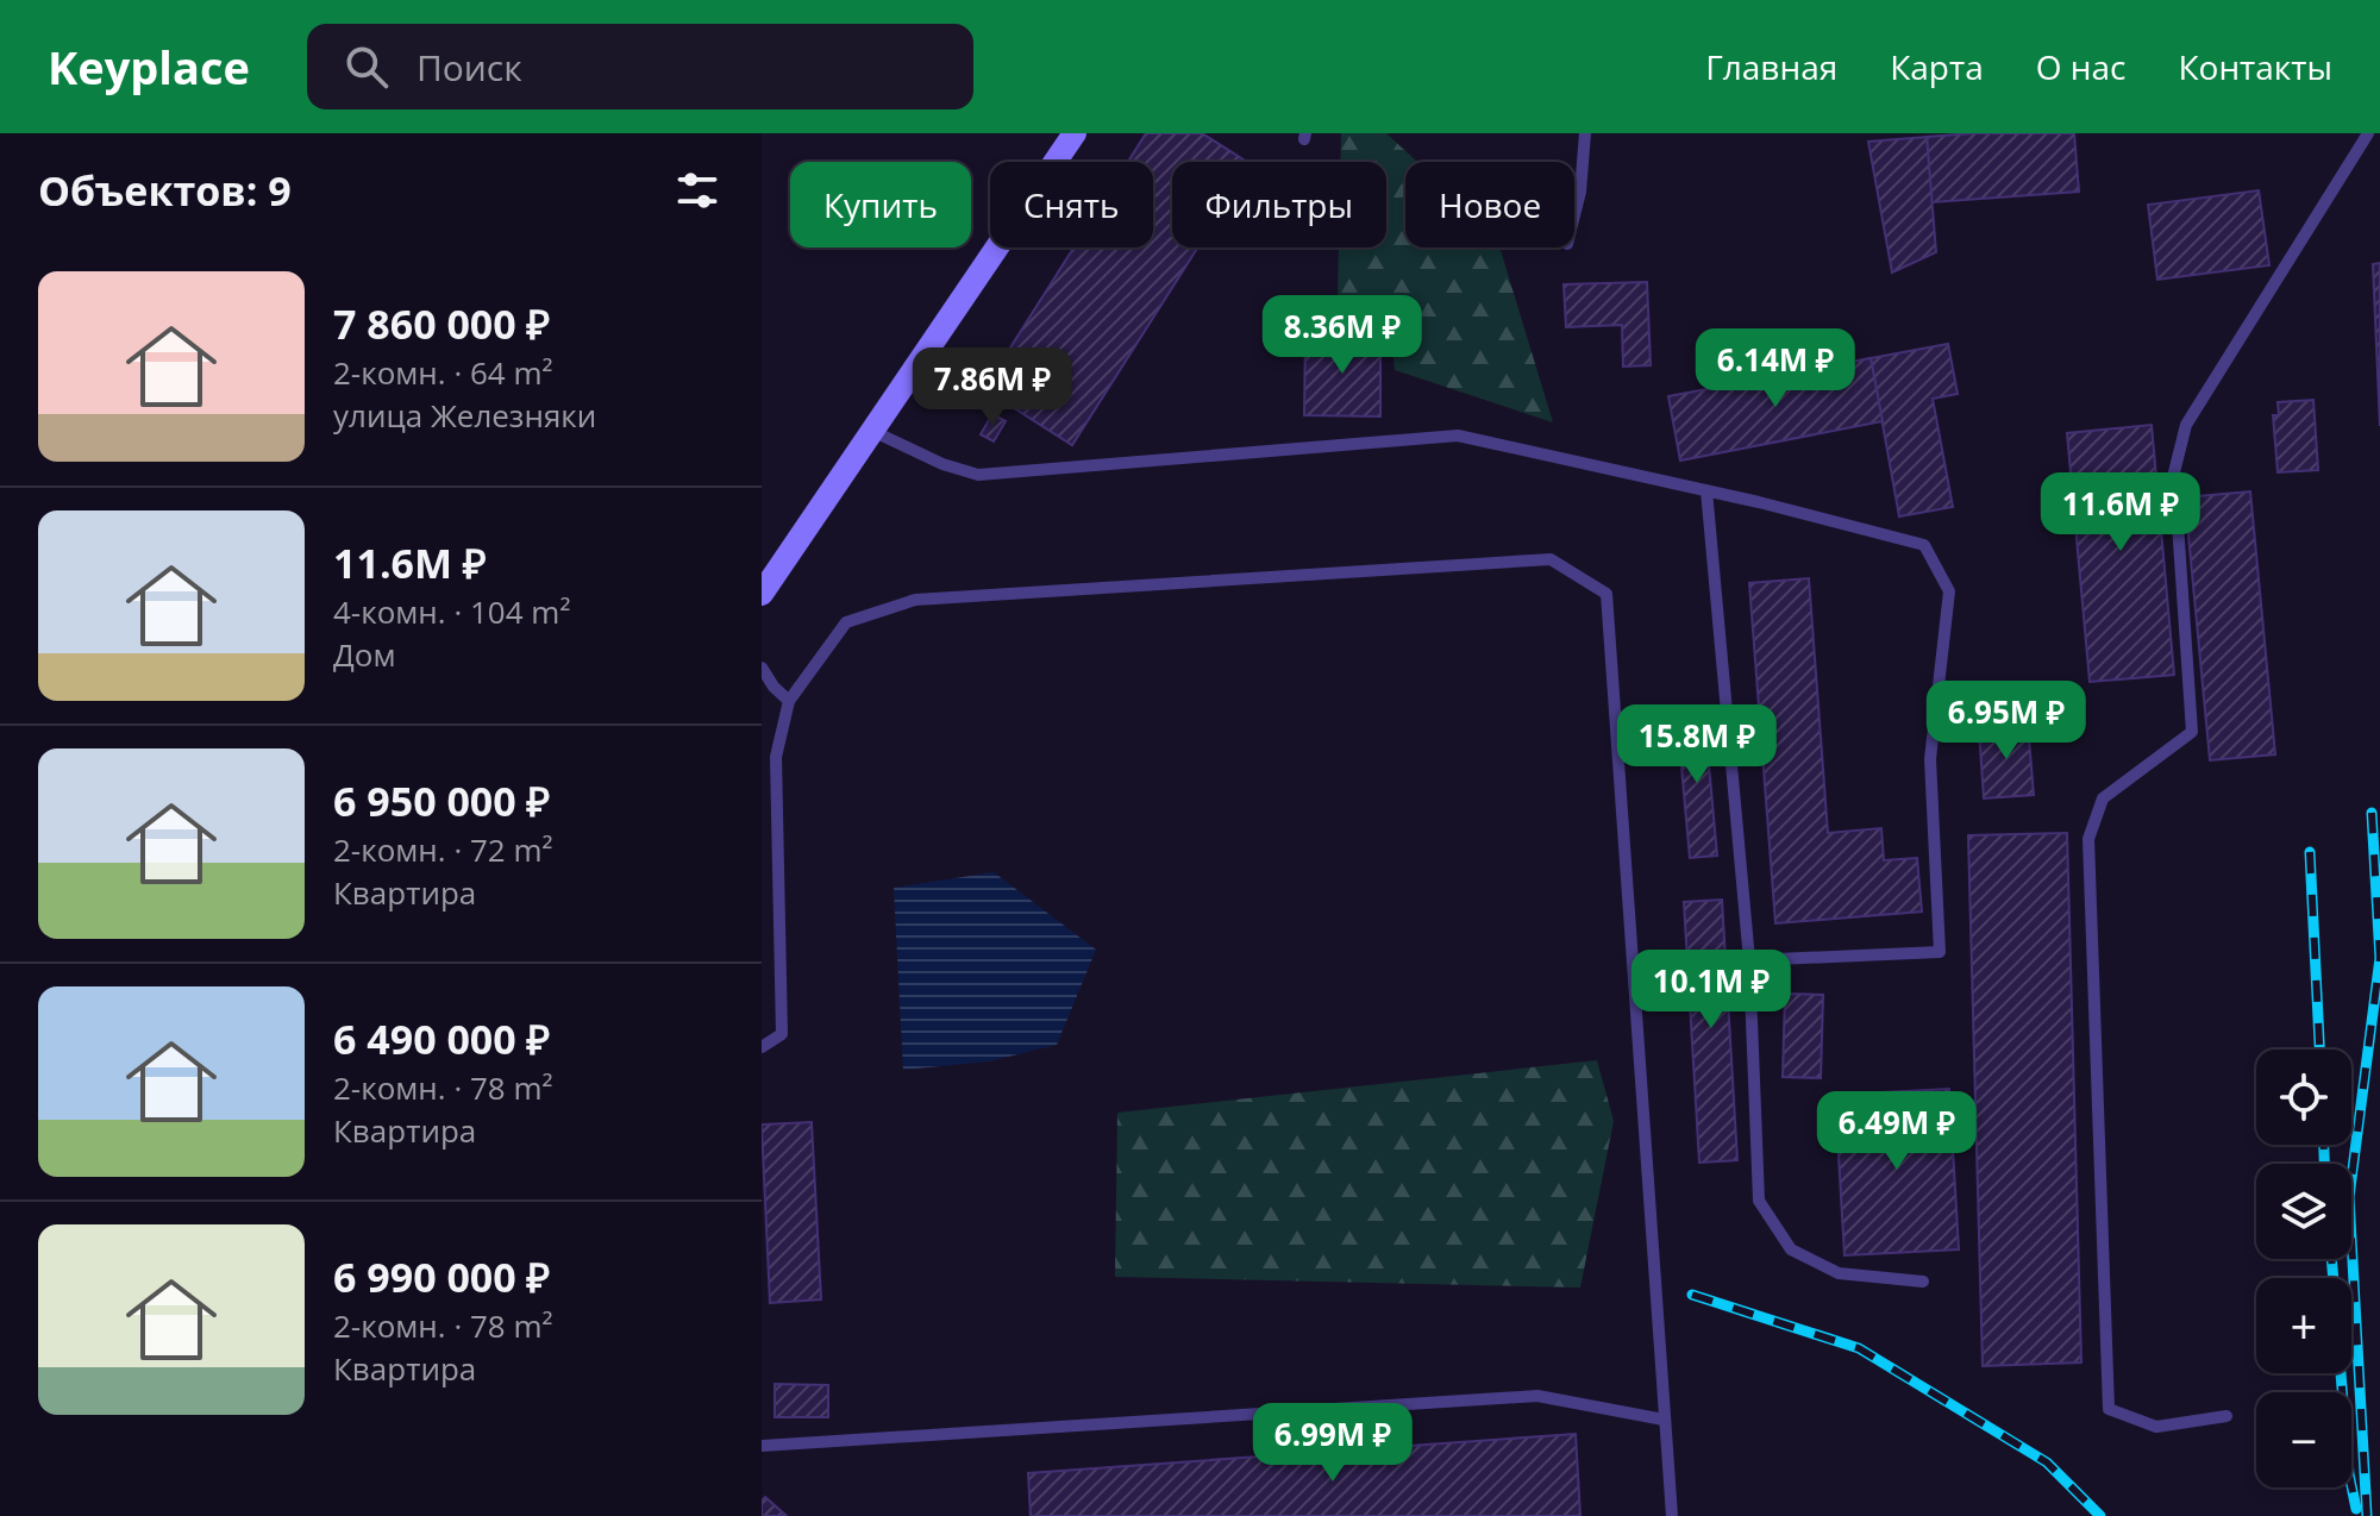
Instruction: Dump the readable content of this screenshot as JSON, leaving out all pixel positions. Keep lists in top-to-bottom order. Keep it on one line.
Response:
{"page":{"header":"Keyplace","search":"Поиск","nav":["Главная","Карта","О нас","Контакты"],"heading":"Объектов: 9","chip":["Купить","Снять","Фильтры","Новое"],"list":[{"name":"7 860 000 ₽","note":"2-комн. · 64 m² · улица Железняки"},{"name":"11.6M ₽","note":"4-комн. · 104 m² · Дом"},{"name":"6 950 000 ₽","note":"2-комн. · 72 m² · Квартира"},{"name":"6 490 000 ₽","note":"2-комн. · 78 m² · Квартира"},{"name":"6 990 000 ₽","note":"2-комн. · 78 m² · Квартира"}],"price":["8.36M ₽","6.14M ₽","7.86M ₽","11.6M ₽","6.95M ₽","15.8M ₽","10.1M ₽","6.49M ₽","6.99M ₽"],"map_buttons":["+","−"]}}
